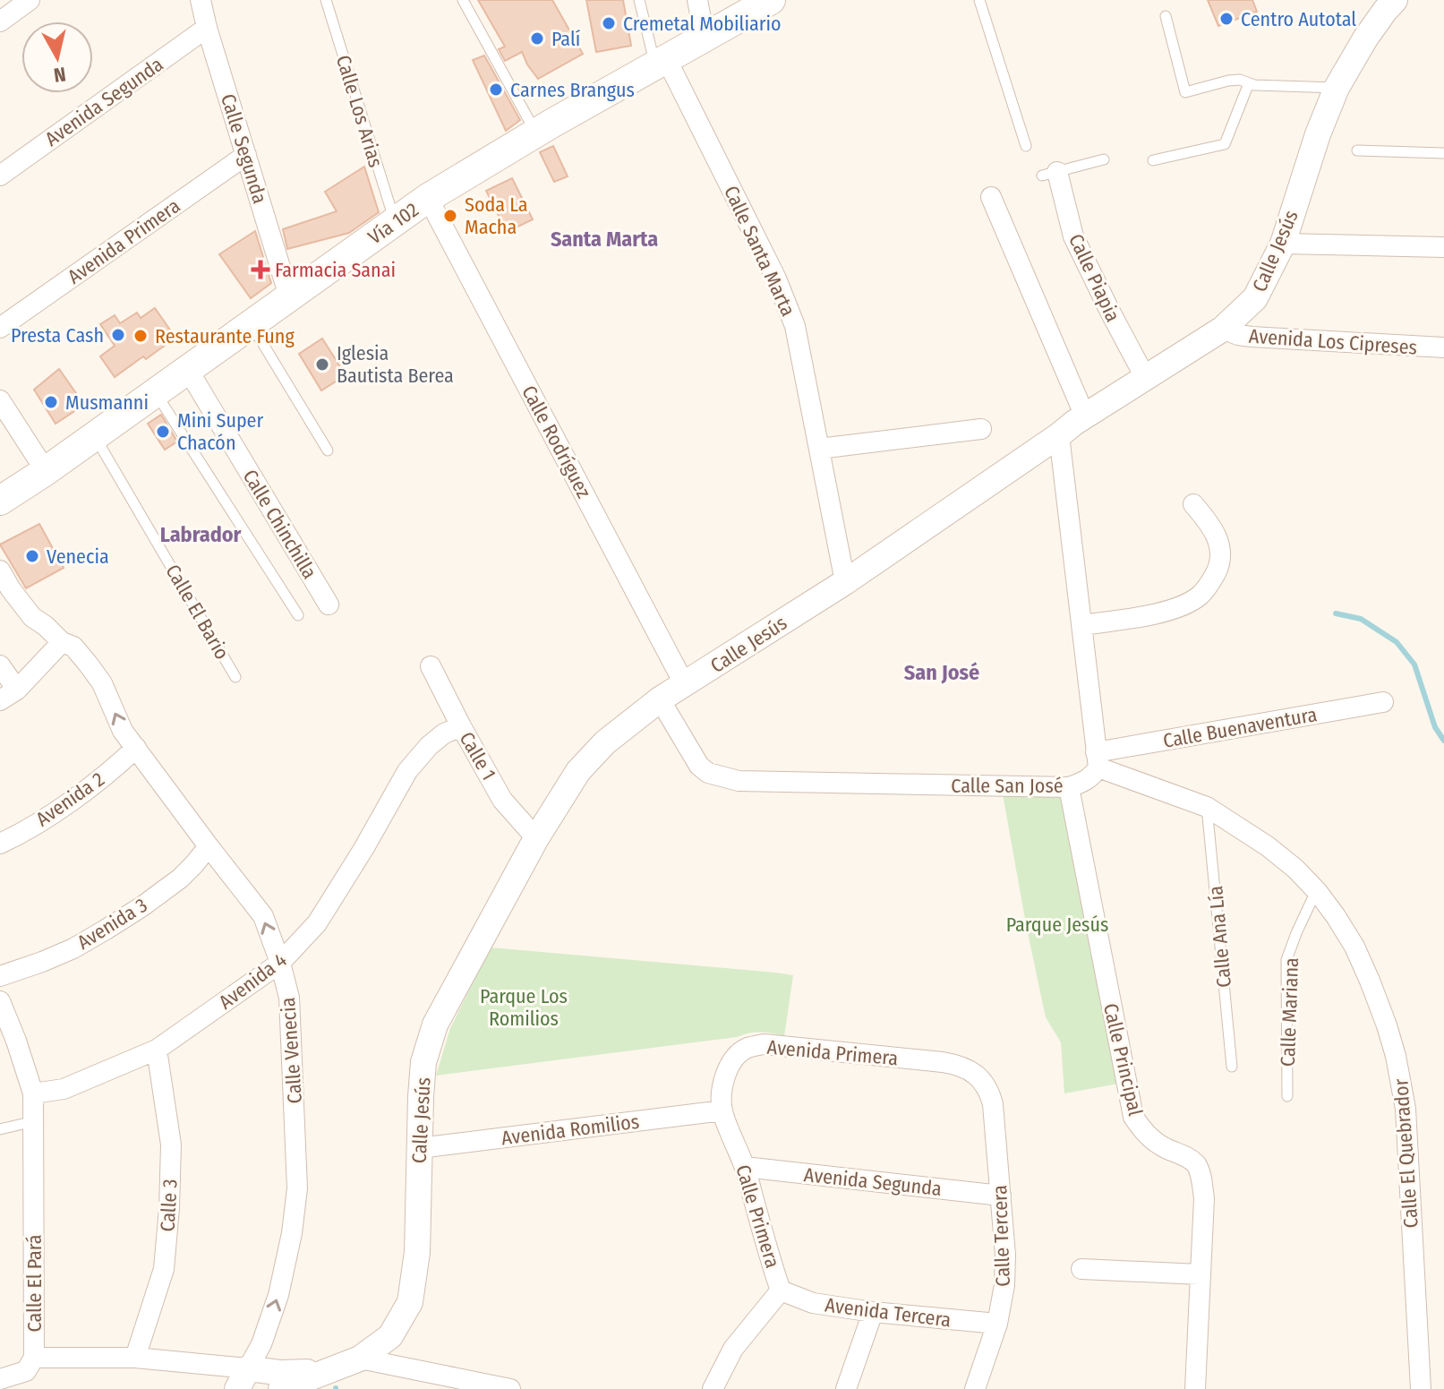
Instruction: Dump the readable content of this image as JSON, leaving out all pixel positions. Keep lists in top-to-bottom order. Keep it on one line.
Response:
{"streets":{"main road":["Vía 102"],"street":["Avenida Segunda","Calle Segunda","Avenida Primera","Calle Santa Marta","Calle Jesús","Calle Piapia","Avenida Los Cipreses","Calle Rodríguez","Calle Chinchilla","Calle Buenaventura","Calle 1","Calle San José","Avenida 2","Avenida 3","Avenida 4","Calle Venecia","Calle Principal","Avenida Romilios","Calle El Quebrador","Calle 3","Calle Primera","Calle Tercera","Calle El Pará","Avenida Tercera"],"lane":["Calle Los Arias","Calle El Bario","Calle Ana Lía","Calle Mariana"]},"crossings":[["Avenida Segunda","Calle Segunda"],["Avenida Segunda","Calle Primera"],["Avenida Segunda","Calle Tercera"],["Calle Los Arias","Vía 102"],["Calle Segunda","Vía 102"],["Calle Segunda","Avenida Primera"],["Vía 102","Calle Santa Marta"],["Vía 102","Calle Rodríguez"],["Vía 102","Calle Chinchilla"],["Vía 102","Calle El Bario"],["Avenida Primera","Avenida Romilios"],["Avenida Primera","Calle Primera"],["Avenida Primera","Calle Tercera"],["Calle Santa Marta","Calle Jesús"],["Calle Jesús","Calle Piapia"],["Calle Jesús","Avenida Los Cipreses"],["Calle Jesús","Calle Rodríguez"],["Calle Jesús","Calle 1"],["Calle Jesús","Calle San José"],["Calle Jesús","Avenida Romilios"],["Calle Buenaventura","Calle San José"],["Calle Buenaventura","Calle El Quebrador"],["Calle 1","Avenida 4"],["Calle San José","Calle Principal"],["Calle San José","Calle El Quebrador"],["Avenida 2","Calle Venecia"],["Avenida 3","Calle Venecia"],["Calle Ana Lía","Calle El Quebrador"],["Avenida 4","Calle Venecia"],["Avenida 4","Calle 3"],["Avenida 4","Calle El Pará"],["Calle Mariana","Calle El Quebrador"],["Calle Venecia","Calle El Pará"],["Avenida Romilios","Calle Primera"],["Calle 3","Calle El Pará"],["Calle Primera","Avenida Tercera"],["Calle Tercera","Avenida Tercera"]],"one_way":["Calle Venecia"],"districts":["Santa Marta","Labrador","San José"],"parks":["Parque Jesús","Parque Los Romilios"],"places":{"other":["Centro Autotal","Cremetal Mobiliario","Palí","Carnes Brangus","Soda La Macha","Presta Cash","Restaurante Fung","Iglesia Bautista Berea","Musmanni","Mini Super Chacón","Venecia"],"health":["Farmacia Sanai"]},"north":"bottom"}
